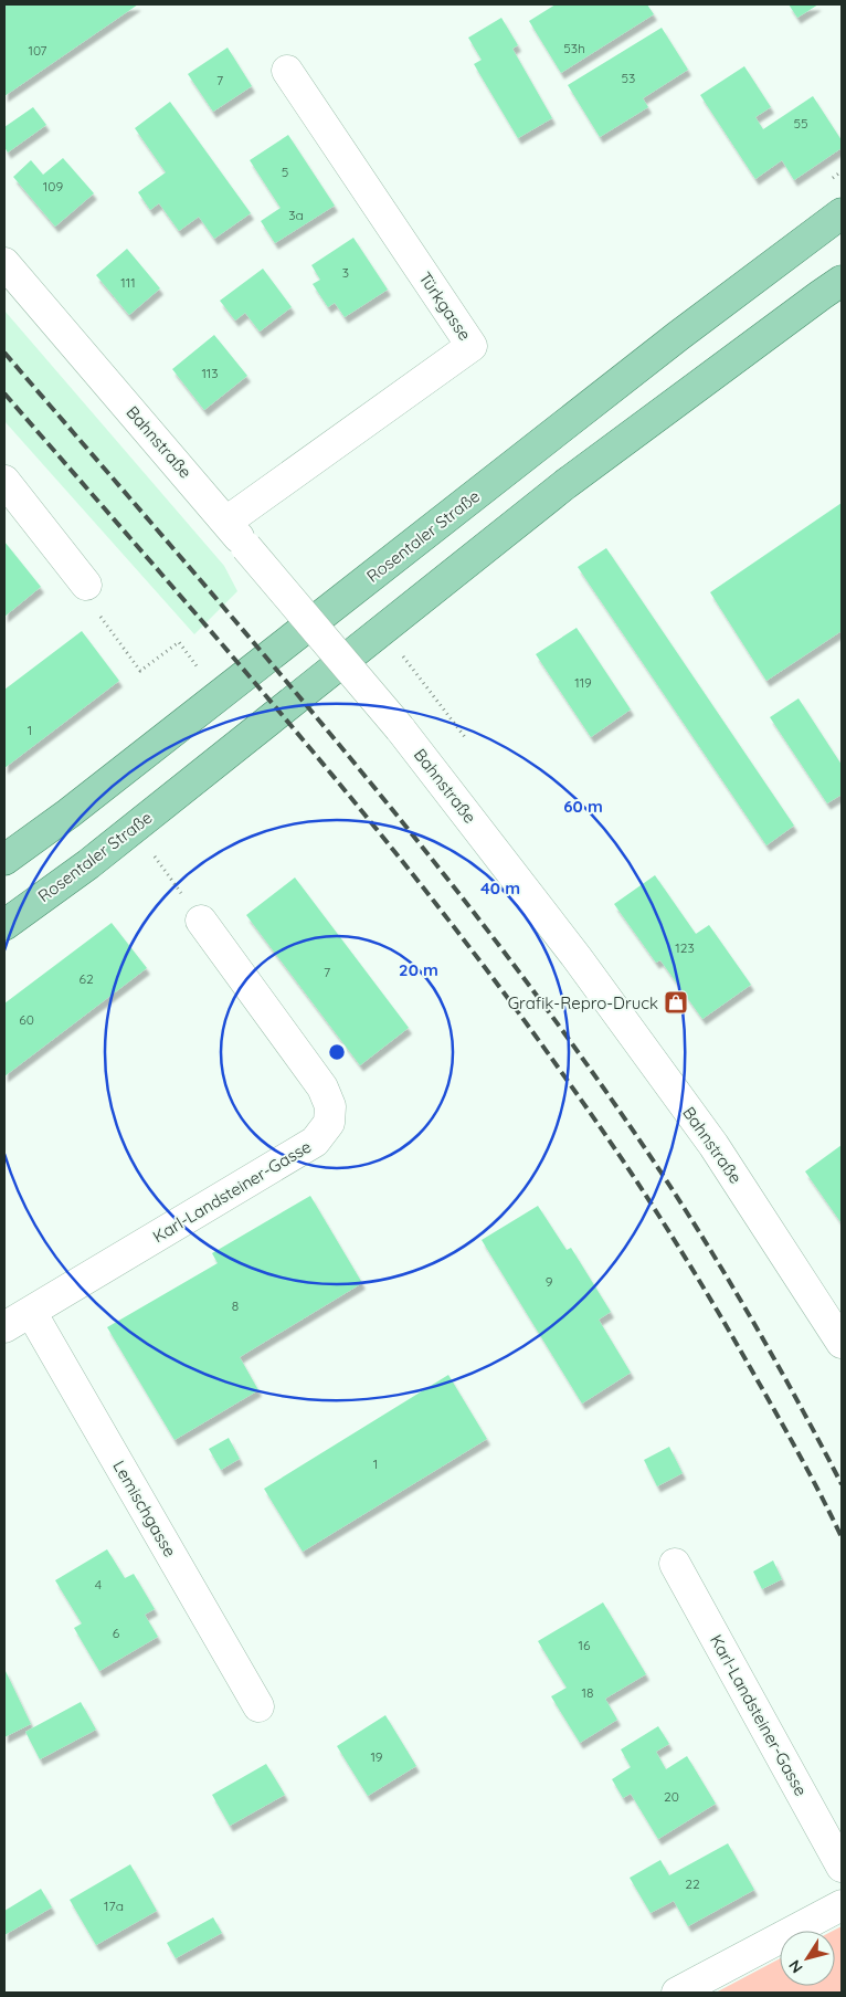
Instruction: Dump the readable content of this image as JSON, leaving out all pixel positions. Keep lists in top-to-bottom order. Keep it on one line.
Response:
{"streets":{"main road":["Rosentaler Straße"],"street":["Türkgasse","Bahnstraße","Karl-Landsteiner-Gasse","Lemischgasse"]},"crossings":[["Türkgasse","Bahnstraße"],["Karl-Landsteiner-Gasse","Lemischgasse"]],"places":{"shop":["Grafik-Repro-Druck"]},"house_numbers":["53h","107","53","7","55","5","109","3a","3","111","113","119","1","123","7","62","60","9","8","1","4","6","16","18","19","20","22","17a"],"north":"bottom left","rings":["60 m","40 m","20 m"]}
